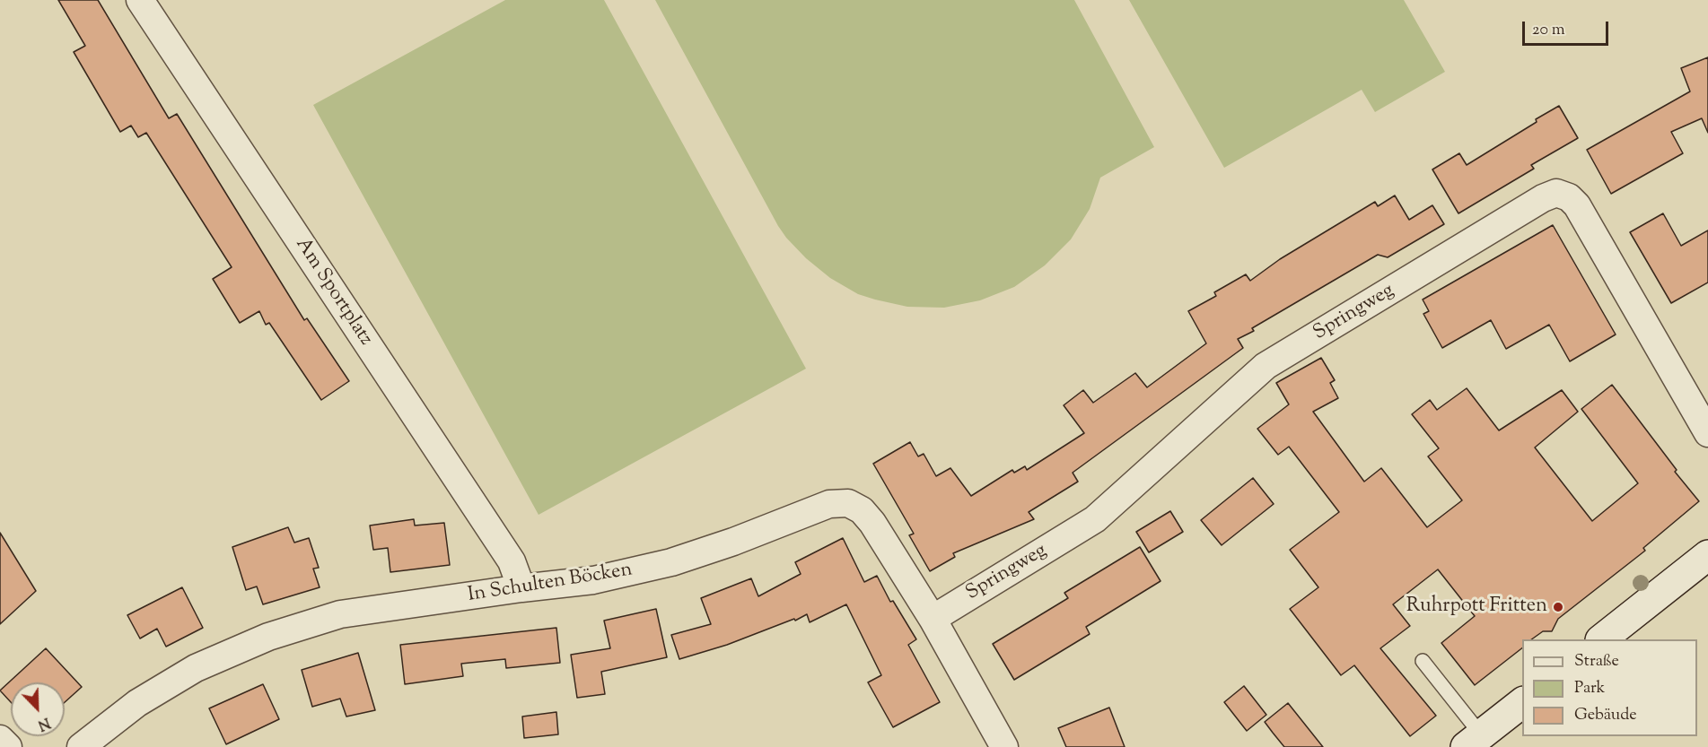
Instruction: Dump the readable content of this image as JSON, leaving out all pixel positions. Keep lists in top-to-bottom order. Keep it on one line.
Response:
{"streets":{"street":["Am Sportplatz","Springweg","In Schulten Böcken"]},"crossings":[["Am Sportplatz","In Schulten Böcken"],["Springweg","In Schulten Böcken"]],"places":["Ruhrpott Fritten"],"legend":["Straße","Park","Gebäude"],"scale_bar":"20 m","north":"bottom right"}
